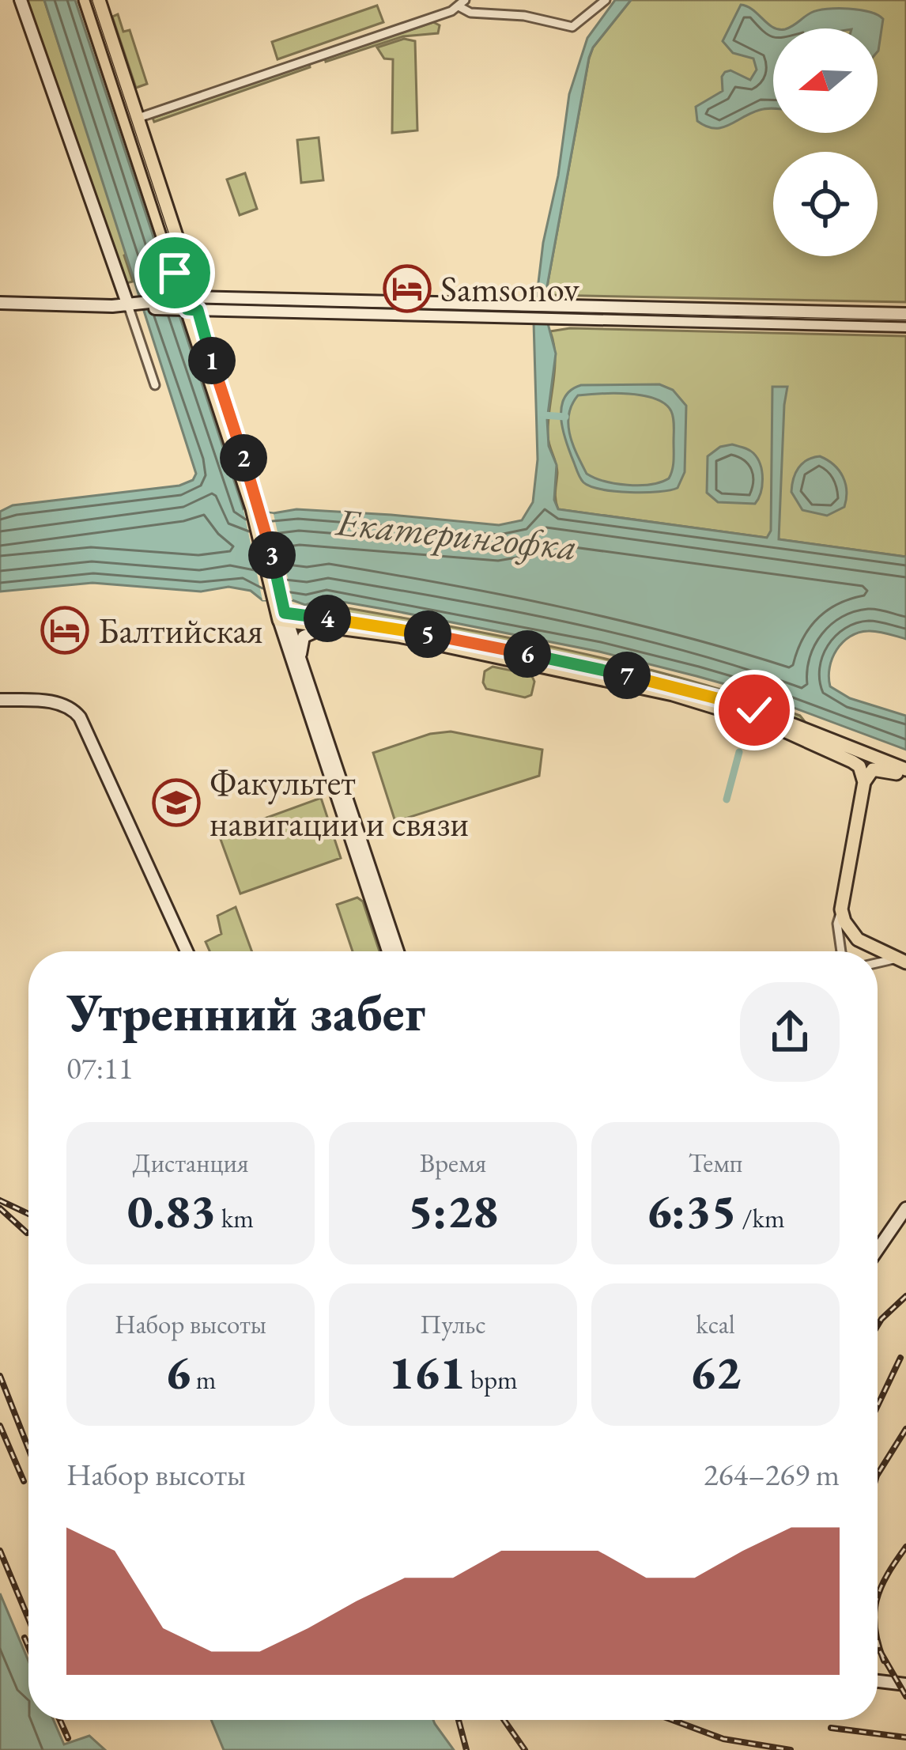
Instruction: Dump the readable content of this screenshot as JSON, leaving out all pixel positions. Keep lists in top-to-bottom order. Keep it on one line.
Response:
{"water":["Екатерингофка"],"places":{"hotel":["Samsonov","Балтийская"],"school or university":["Факультет навигации и связи"]},"north":"left","page":{"pins":["1","2","3","4","5","6","7"],"heading":["Утренний забег","07:11"],"stats":[["Дистанция","0.83 km"],["Время","5:28"],["Темп","6:35 /km"],["Набор высоты","6 m"],["Пульс","161 bpm"],["kcal","62"]],"chart":["Набор высоты","264–269 m"]}}
